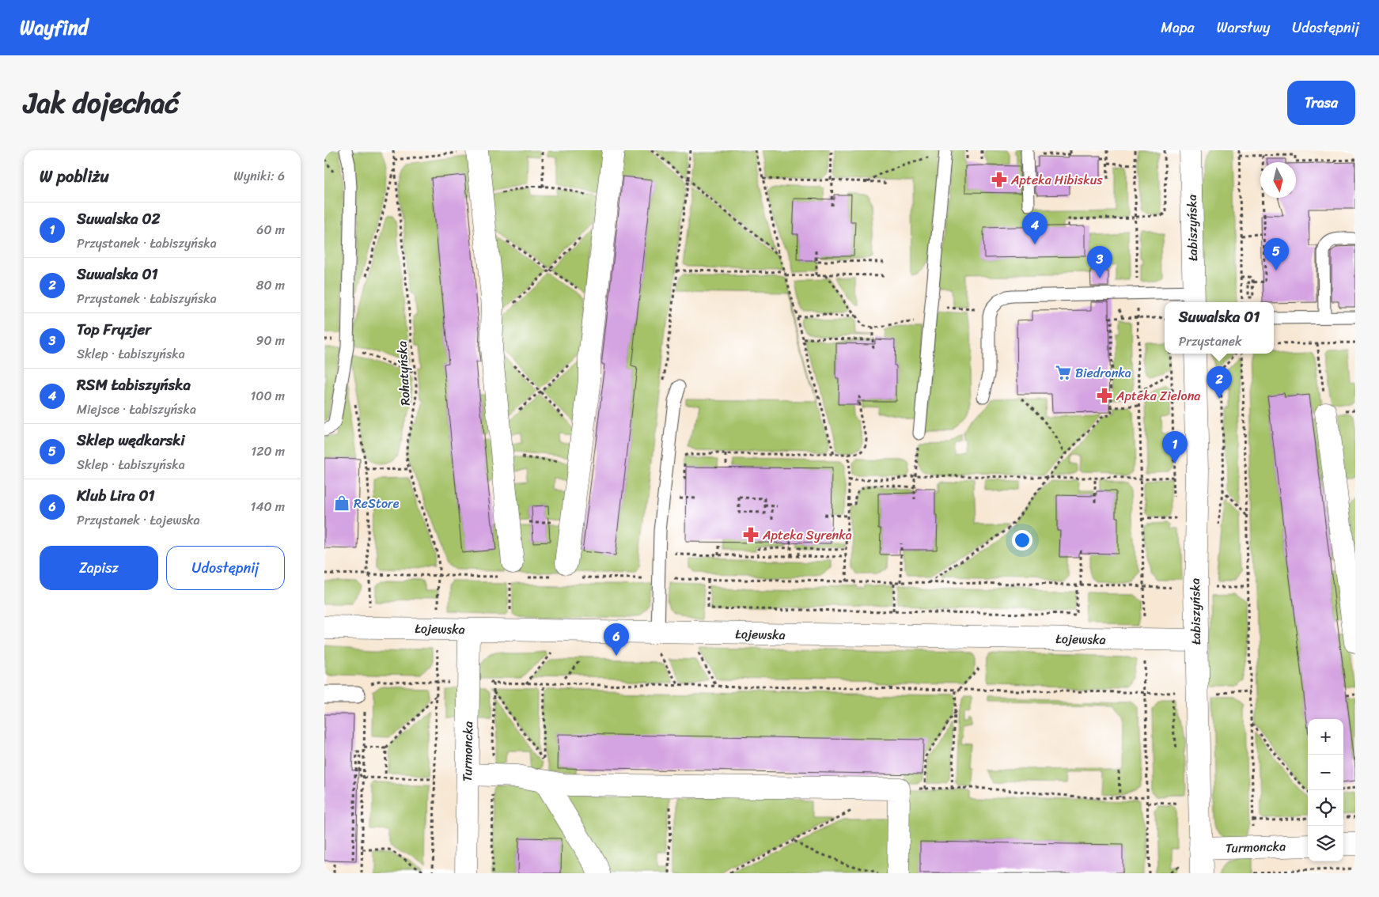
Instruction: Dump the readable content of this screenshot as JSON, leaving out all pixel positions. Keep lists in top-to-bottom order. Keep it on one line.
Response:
{"streets":{"street":["Łabiszyńska","Łojewska","Turmoncka"],"path":["Rohatyńska"]},"crossings":[["Łabiszyńska","Łojewska"],["Łabiszyńska","Turmoncka"],["Łojewska","Turmoncka"]],"places":{"pharmacy":["Apteka Hibiskus","Apteka Zielona","Apteka Syrenka"],"supermarket":["Biedronka"],"shop":["ReStore"]},"north":"bottom","page":{"header":"Wayfind","nav":["Mapa","Warstwy","Udostępnij"],"title":"Jak dojechać","buttons":["Trasa",["Zapisz","Udostępnij"]],"heading":["W pobliżu","Wyniki: 6"],"list":[{"mark":"1","name":"Suwalska 02","note":"Przystanek · Łabiszyńska","value":"60 m"},{"mark":"2","name":"Suwalska 01","note":"Przystanek · Łabiszyńska","value":"80 m"},{"mark":"3","name":"Top Fryzjer","note":"Sklep · Łabiszyńska","value":"90 m"},{"mark":"4","name":"RSM Łabiszyńska","note":"Miejsce · Łabiszyńska","value":"100 m"},{"mark":"5","name":"Sklep wędkarski","note":"Sklep · Łabiszyńska","value":"120 m"},{"mark":"6","name":"Klub Lira 01","note":"Przystanek · Łojewska","value":"140 m"}],"pins":["4","5","3","2","1","6"],"popup":["Suwalska 01","Przystanek"],"map_buttons":["+","−"]}}
